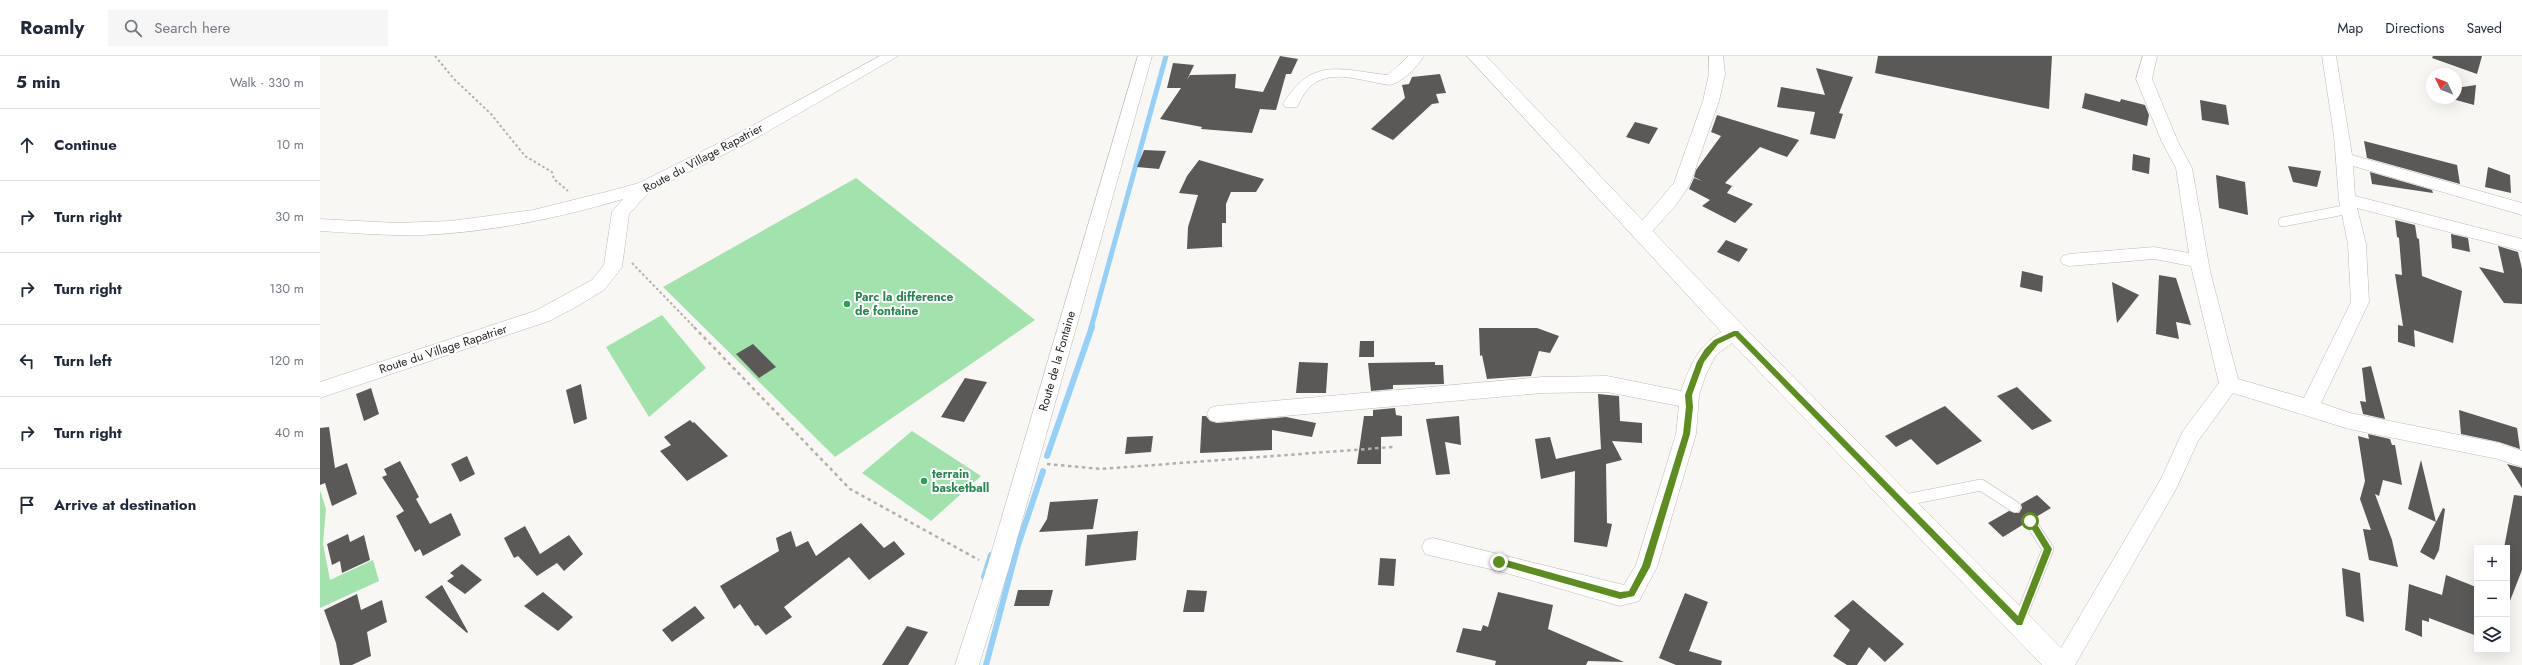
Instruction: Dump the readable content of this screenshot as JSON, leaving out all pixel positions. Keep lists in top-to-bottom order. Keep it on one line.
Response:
{"streets":{"street":["Route du Village Rapatrier","Route de la Fontaine"]},"places":["Parc la difference de fontaine","terrain basketball"],"north":"top left","page":{"header":"Roamly","search":"Search here","nav":["Map","Directions","Saved"],"heading":["5 min","Walk · 330 m"],"list":[["Continue","10 m"],["Turn right","30 m"],["Turn right","130 m"],["Turn left","120 m"],["Turn right","40 m"],"Arrive at destination"],"map_buttons":["+","−"]}}
